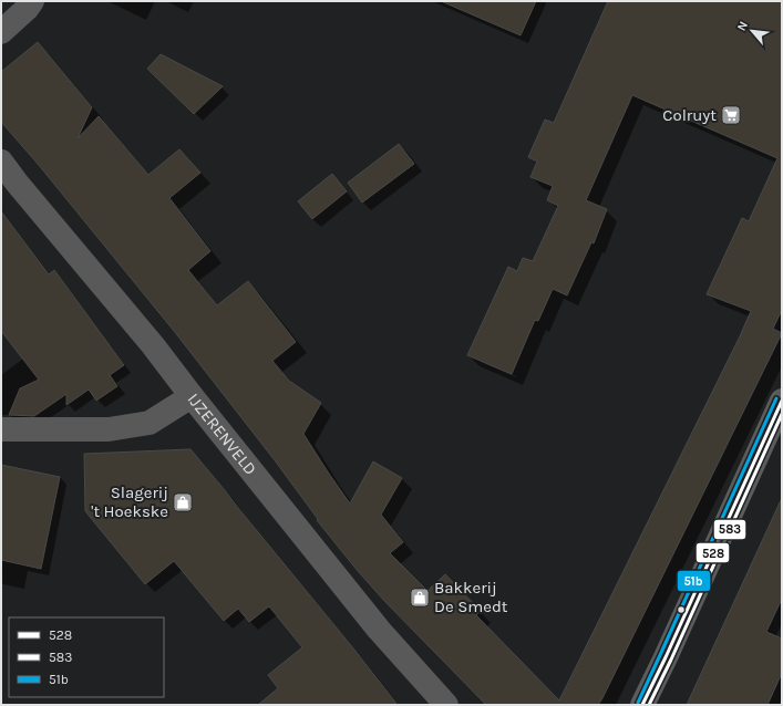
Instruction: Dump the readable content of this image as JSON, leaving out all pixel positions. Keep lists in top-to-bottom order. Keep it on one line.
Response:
{"streets":{"street":["IJZERENVELD"]},"places":{"supermarket":["Colruyt"],"shop":["Slagerij 't Hoekske","Bakkerij De Smedt"]},"lines":["transit line 51b","transit line 528","transit line 583"],"legend":["528","583","51b"],"north":"top left"}
